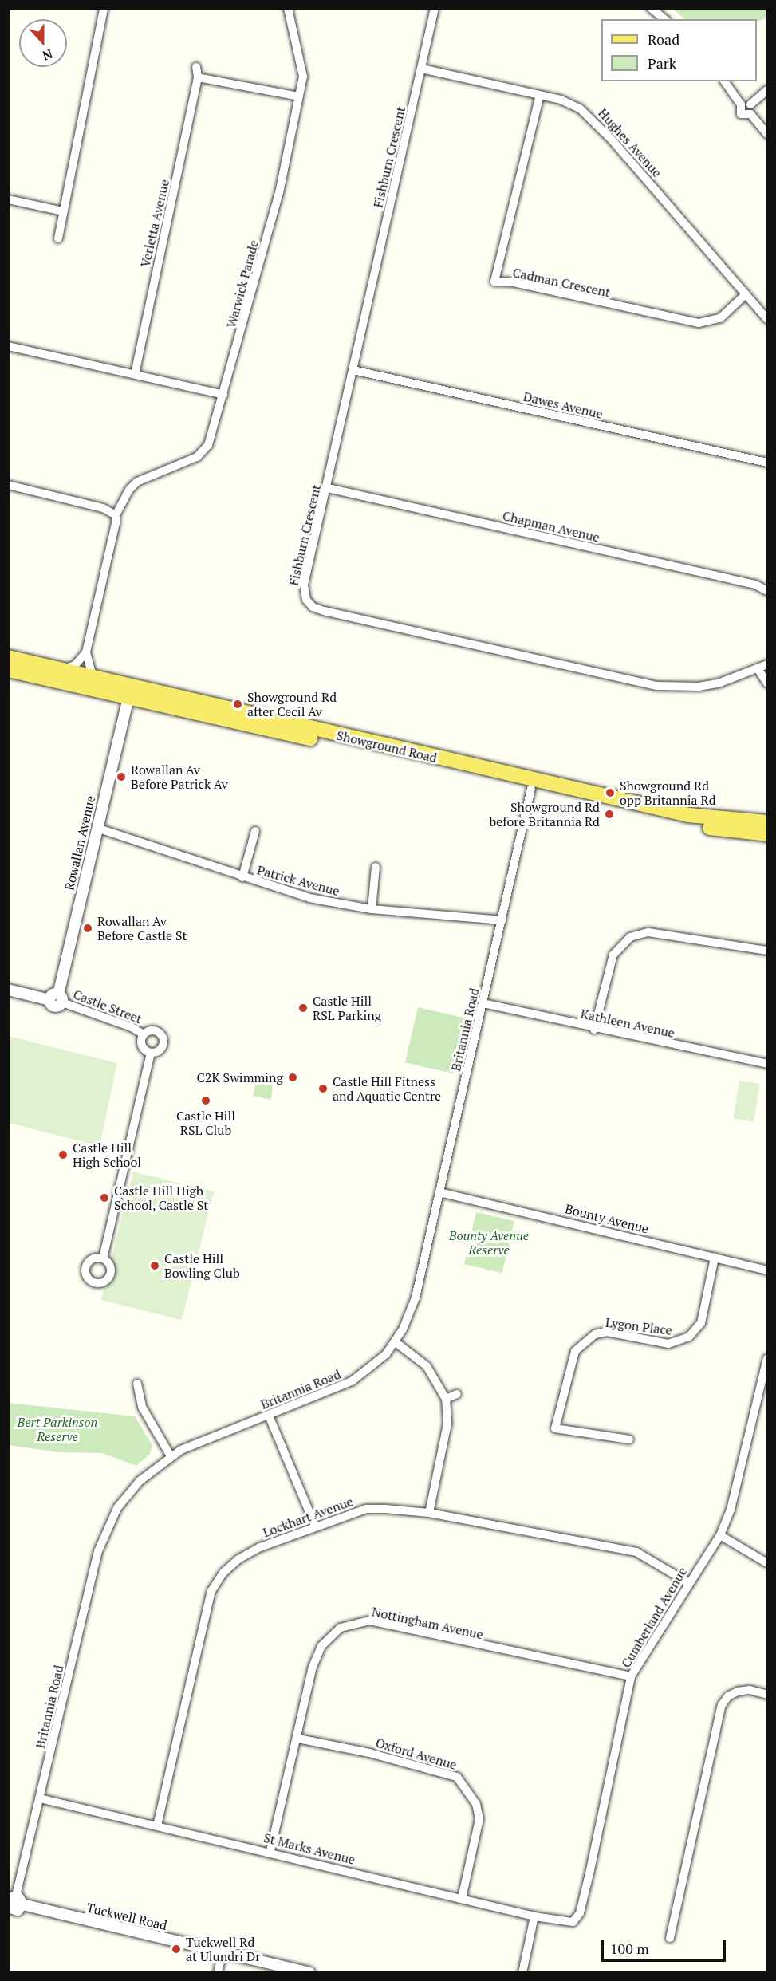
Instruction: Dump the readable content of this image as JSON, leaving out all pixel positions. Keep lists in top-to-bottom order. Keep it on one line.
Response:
{"streets":{"main road":["Showground Road"],"street":["Hughes Avenue","Fishburn Crescent","Verletta Avenue","Cadman Crescent","Warwick Parade","Dawes Avenue","Chapman Avenue","Rowallan Avenue","Patrick Avenue","Castle Street","Kathleen Avenue","Britannia Road","Bounty Avenue","Lygon Place","Lockhart Avenue","Cumberland Avenue","Nottingham Avenue","Oxford Avenue","St Marks Avenue","Tuckwell Road"]},"crossings":[["Hughes Avenue","Fishburn Crescent"],["Hughes Avenue","Cadman Crescent"],["Fishburn Crescent","Dawes Avenue"],["Fishburn Crescent","Chapman Avenue"],["Showground Road","Rowallan Avenue"],["Showground Road","Britannia Road"],["Rowallan Avenue","Patrick Avenue"],["Rowallan Avenue","Castle Street"],["Patrick Avenue","Britannia Road"],["Kathleen Avenue","Britannia Road"],["Britannia Road","Bounty Avenue"],["Britannia Road","St Marks Avenue"],["Britannia Road","Tuckwell Road"],["Bounty Avenue","Lygon Place"],["Lockhart Avenue","Cumberland Avenue"],["Lockhart Avenue","St Marks Avenue"],["Cumberland Avenue","Nottingham Avenue"],["Cumberland Avenue","St Marks Avenue"],["Nottingham Avenue","Oxford Avenue"],["Nottingham Avenue","St Marks Avenue"],["Oxford Avenue","St Marks Avenue"]],"parks":["Bounty Avenue Reserve","Bert Parkinson Reserve"],"places":["Showground Rd after Cecil Av","Rowallan Av Before Patrick Av","Showground Rd opp Britannia Rd","Showground Rd before Britannia Rd","Rowallan Av Before Castle St","Castle Hill RSL Parking","C2K Swimming","Castle Hill Fitness and Aquatic Centre","Castle Hill RSL Club","Castle Hill High School","Castle Hill High School, Castle St","Castle Hill Bowling Club","Tuckwell Rd at Ulundri Dr"],"legend":["Road","Park"],"scale_bar":"100 m","north":"bottom"}
